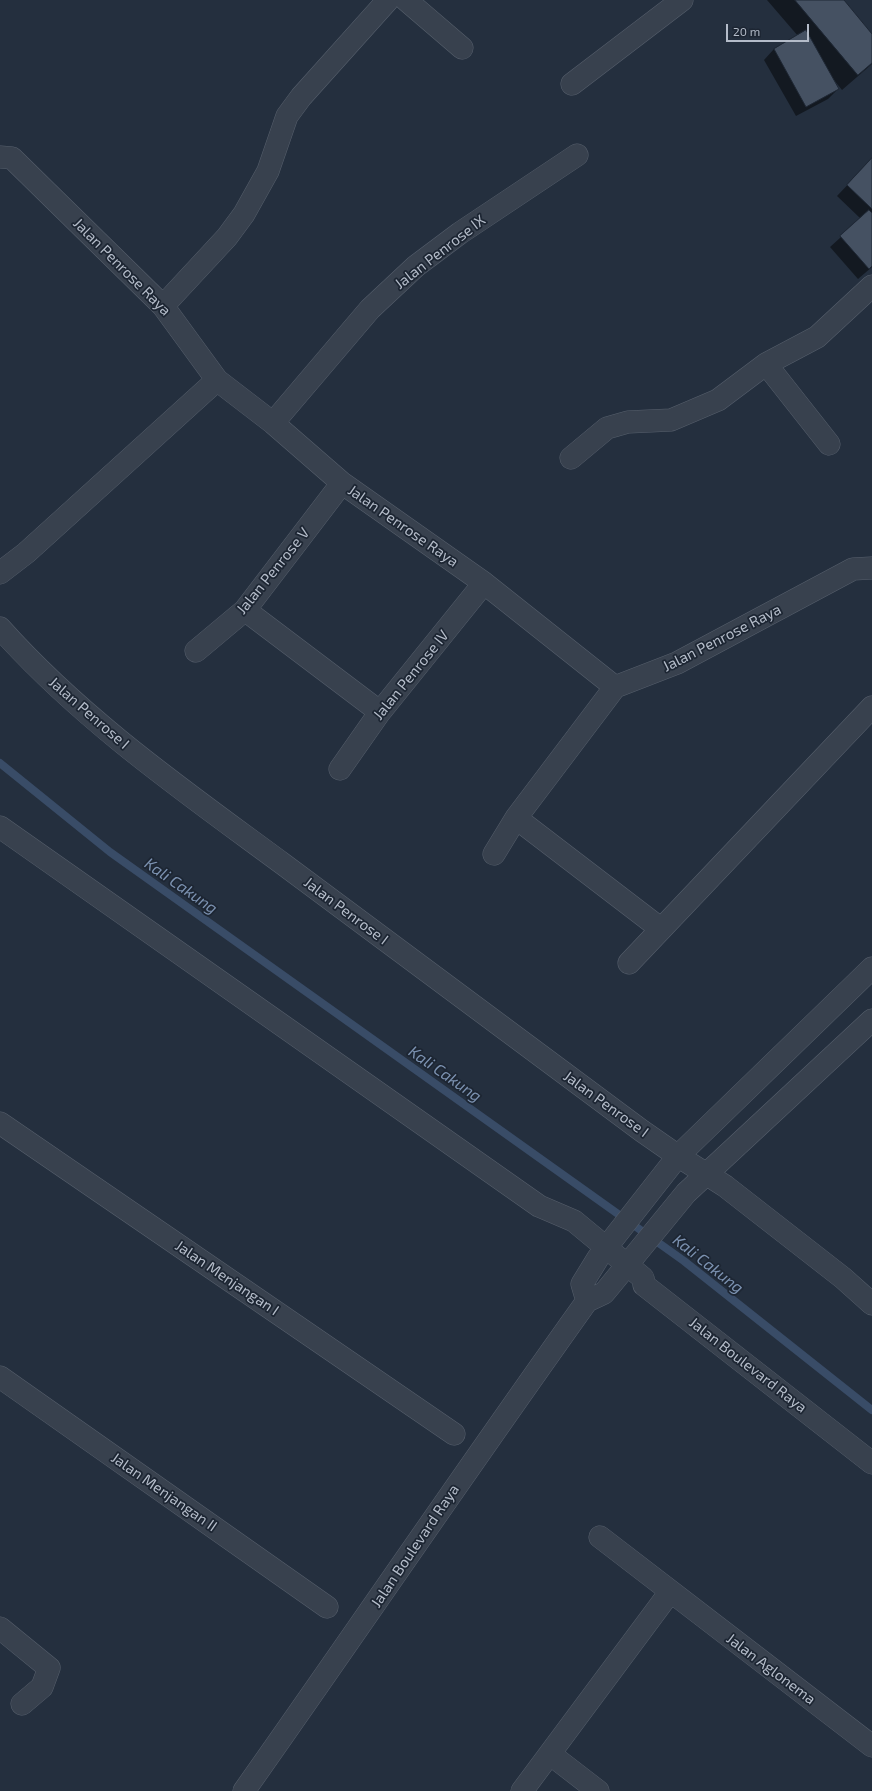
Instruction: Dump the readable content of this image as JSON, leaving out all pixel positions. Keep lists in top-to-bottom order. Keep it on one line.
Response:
{"streets":{"street":["Jalan Penrose IX","Jalan Penrose Raya","Jalan Penrose V","Jalan Penrose IV","Jalan Penrose I","Jalan Menjangan I","Jalan Boulevard Raya","Jalan Menjangan II","Jalan Aglonema"]},"crossings":[["Jalan Penrose IX","Jalan Penrose Raya"],["Jalan Penrose Raya","Jalan Penrose V"],["Jalan Penrose Raya","Jalan Penrose IV"]],"water":["Kali Cakung"],"scale_bar":"20 m"}
